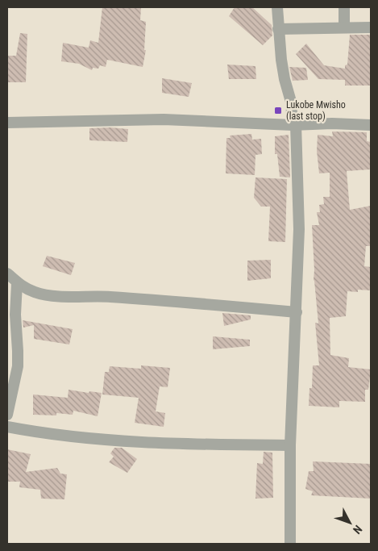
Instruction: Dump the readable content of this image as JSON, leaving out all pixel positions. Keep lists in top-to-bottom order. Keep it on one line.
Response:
{"places":{"transit":["Lukobe Mwisho (last stop)"]},"north":"bottom right"}
